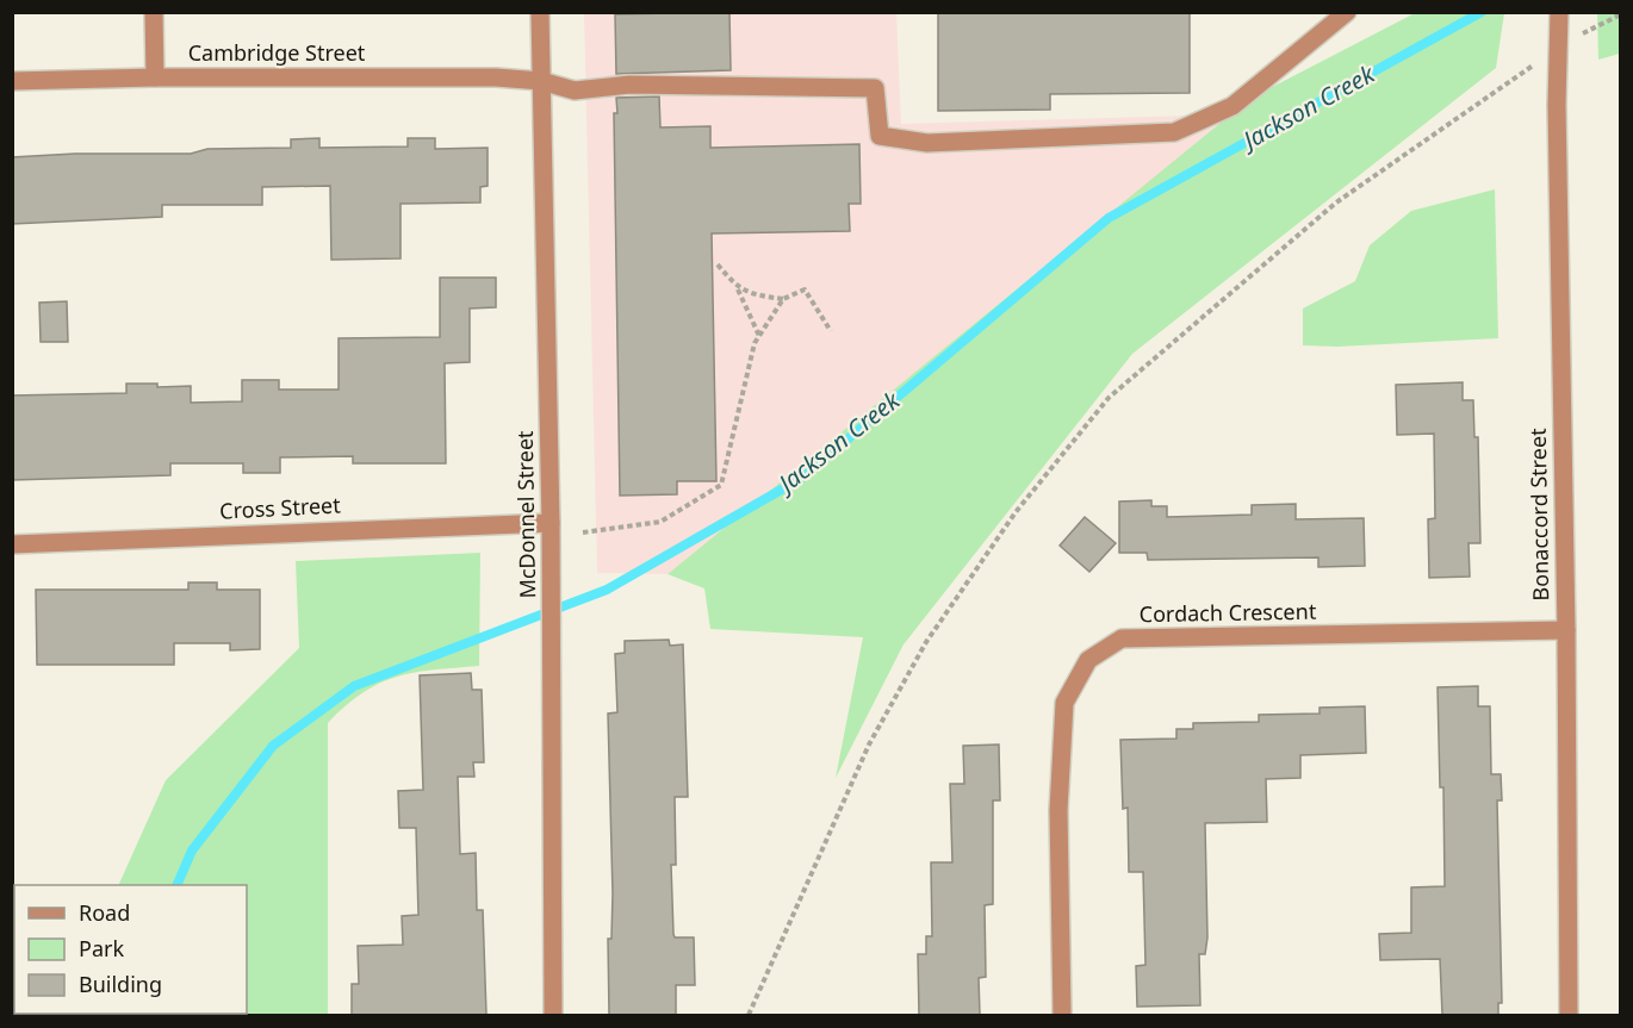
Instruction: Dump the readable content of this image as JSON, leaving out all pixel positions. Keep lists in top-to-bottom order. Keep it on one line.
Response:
{"streets":{"street":["Cambridge Street","Cross Street","McDonnel Street","Bonaccord Street","Cordach Crescent"]},"crossings":[["Cambridge Street","McDonnel Street"],["Cross Street","McDonnel Street"],["Bonaccord Street","Cordach Crescent"]],"water":["Jackson Creek"],"legend":["Road","Park","Building"]}
